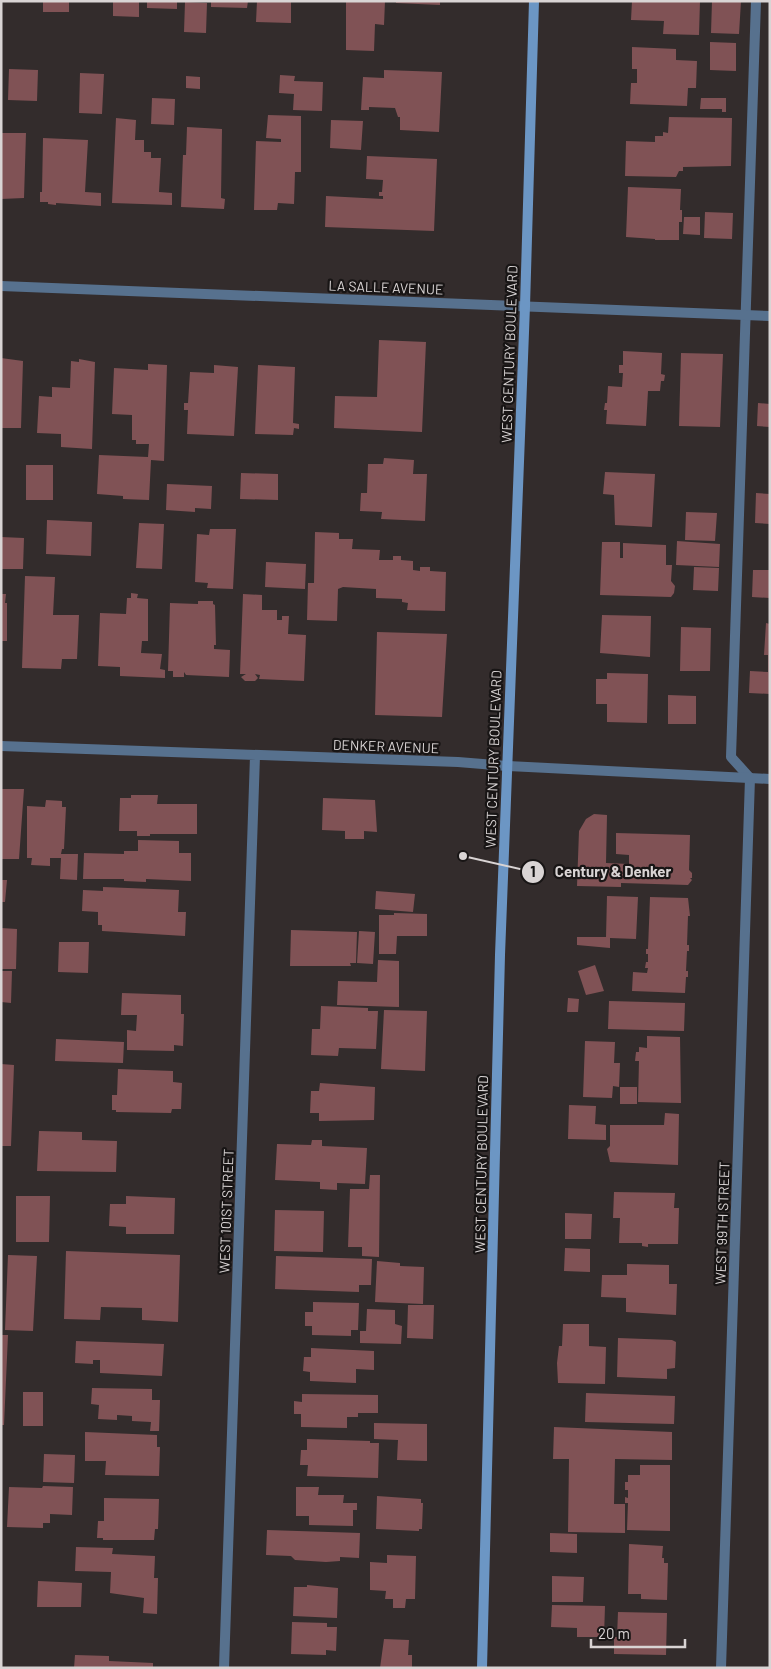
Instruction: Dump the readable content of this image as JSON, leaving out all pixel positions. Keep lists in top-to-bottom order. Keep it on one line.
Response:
{"streets":{"main road":["WEST CENTURY BOULEVARD"],"street":["LA SALLE AVENUE","DENKER AVENUE","WEST 101ST STREET","WEST 99TH STREET"]},"crossings":[["LA SALLE AVENUE","WEST CENTURY BOULEVARD"],["WEST CENTURY BOULEVARD","DENKER AVENUE"],["DENKER AVENUE","WEST 101ST STREET"],["DENKER AVENUE","WEST 99TH STREET"]],"places":["Century & Denker"],"scale_bar":"20 m"}
